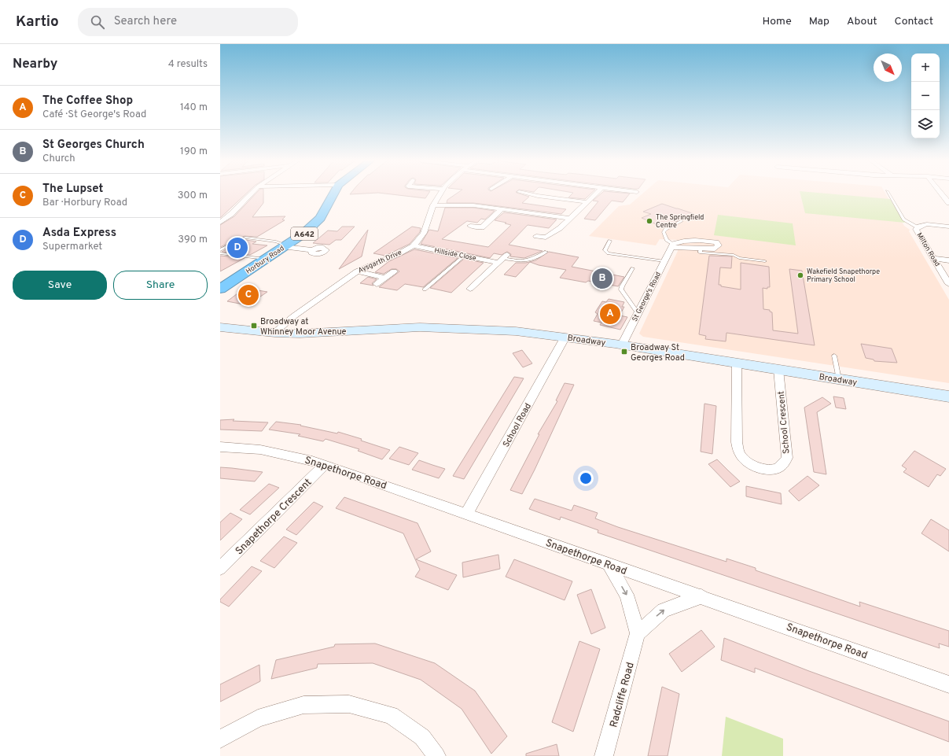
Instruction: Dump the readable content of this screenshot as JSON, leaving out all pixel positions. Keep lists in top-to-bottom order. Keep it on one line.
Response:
{"streets":{"highway":["A642","Horbury Road"],"street":["Milton Road","Hillside Close","Aysgarth Drive","St George's Road","Broadway","School Crescent","School Road","Snapethorpe Road","Snapethorpe Crescent","Radcliffe Road"]},"crossings":[["Hillside Close","Aysgarth Drive"],["Aysgarth Drive","Broadway"],["St George's Road","Broadway"],["Broadway","School Crescent"],["Broadway","School Road"],["School Road","Snapethorpe Road"],["Snapethorpe Road","Snapethorpe Crescent"]],"places":{"other":["The Springfield Centre","Wakefield Snapethorpe Primary School"],"transit":["Broadway at Whinney Moor Avenue","Broadway St Georges Road"]},"north":"bottom right","page":{"header":"Kartio","search":"Search here","nav":["Home","Map","About","Contact"],"heading":["Nearby","4 results"],"map_buttons":["+","−"],"list":[{"mark":"A","name":"The Coffee Shop","note":"Café · St George's Road","value":"140 m"},{"mark":"B","name":"St Georges Church","note":"Church","value":"190 m"},{"mark":"C","name":"The Lupset","note":"Bar · Horbury Road","value":"300 m"},{"mark":"D","name":"Asda Express","note":"Supermarket","value":"390 m"}],"pins":["D","B","C","A"],"buttons":["Save","Share"]}}
